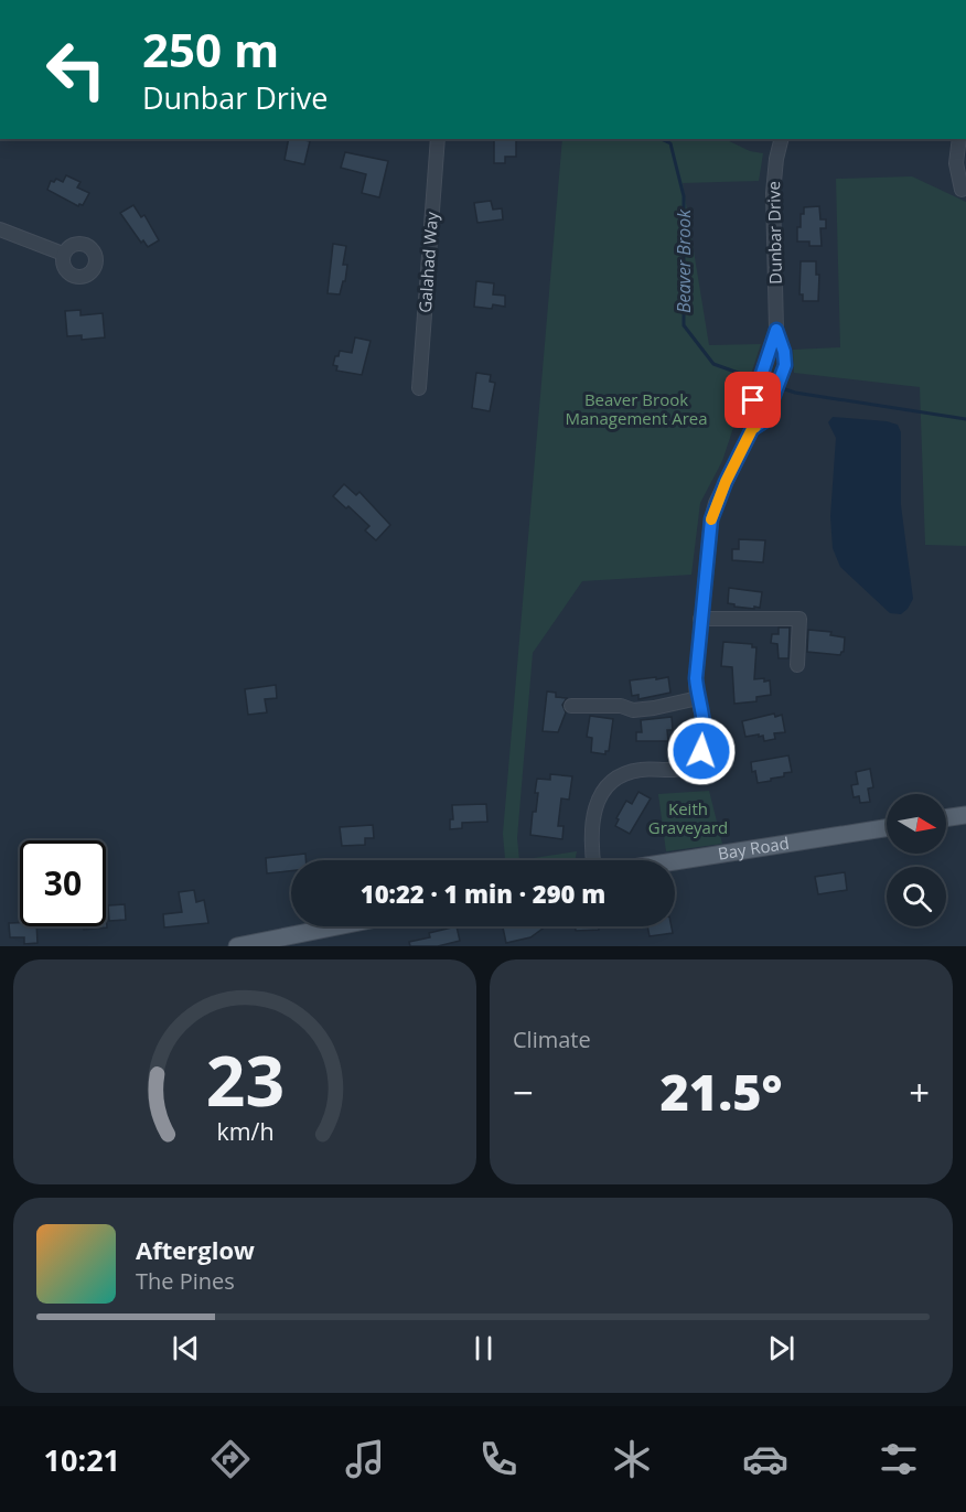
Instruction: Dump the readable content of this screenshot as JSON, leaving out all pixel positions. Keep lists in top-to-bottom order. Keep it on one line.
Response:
{"streets":{"main road":["Bay Road"],"street":["Dunbar Drive","Galahad Way"]},"water":["Beaver Brook"],"parks":["Beaver Brook Management Area","Keith Graveyard"],"north":"right","page":{"turn":["250 m","Dunbar Drive"],"limit":"30","trip":"10:22 · 1 min · 290 m","tile":"Climate","heat":["−","21.5°","+"],"song":["Afterglow","The Pines"],"tabs":"10:21","gauge":["23","km/h"]}}
